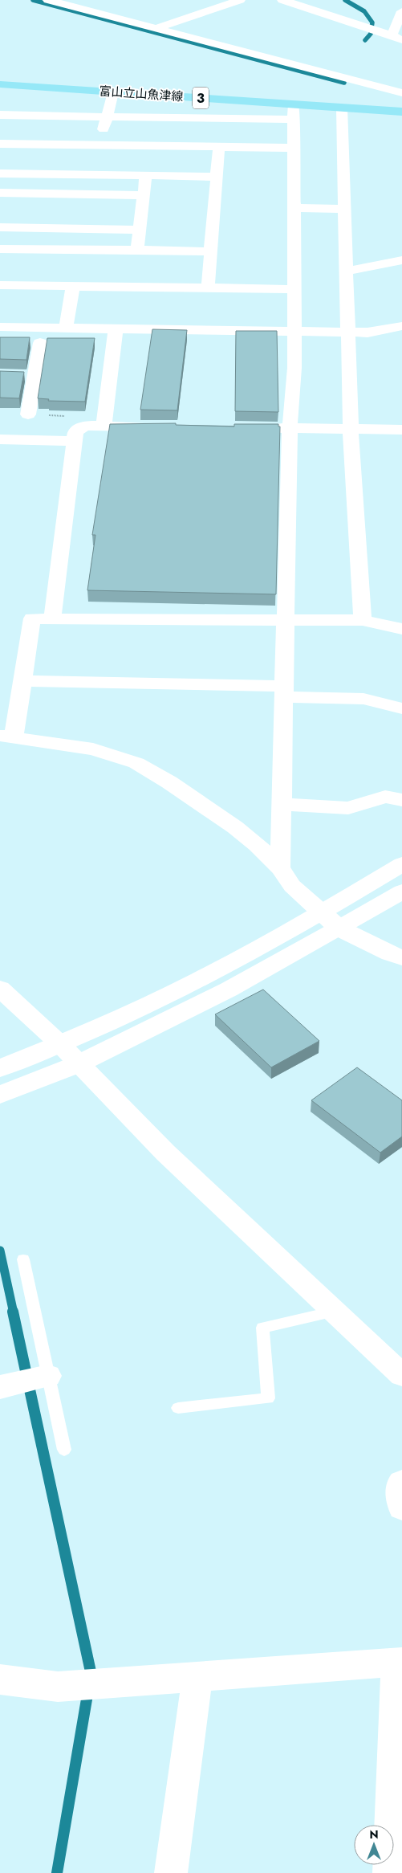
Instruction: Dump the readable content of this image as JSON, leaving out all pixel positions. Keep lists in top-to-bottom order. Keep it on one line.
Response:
{"streets":{"main road":["富山立山魚津線","3"]},"north":"top"}
